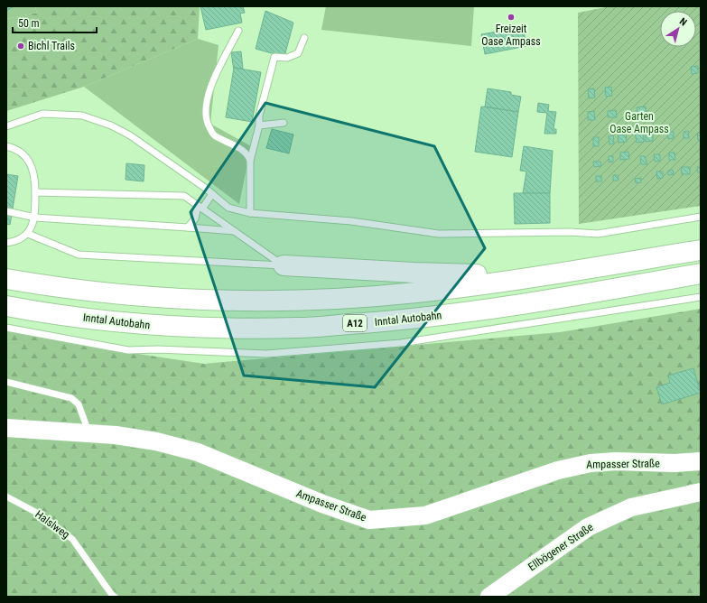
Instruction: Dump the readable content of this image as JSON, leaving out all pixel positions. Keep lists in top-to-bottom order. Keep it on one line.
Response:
{"streets":{"highway":["Inntal Autobahn","A12"],"main road":["Ampasser Straße","Ellbögener Straße"],"lane":["Halslweg"]},"parks":["Garten Oase Ampass"],"places":["Freizeit Oase Ampass","Bichl Trails"],"scale_bar":"50 m","north":"top right"}
